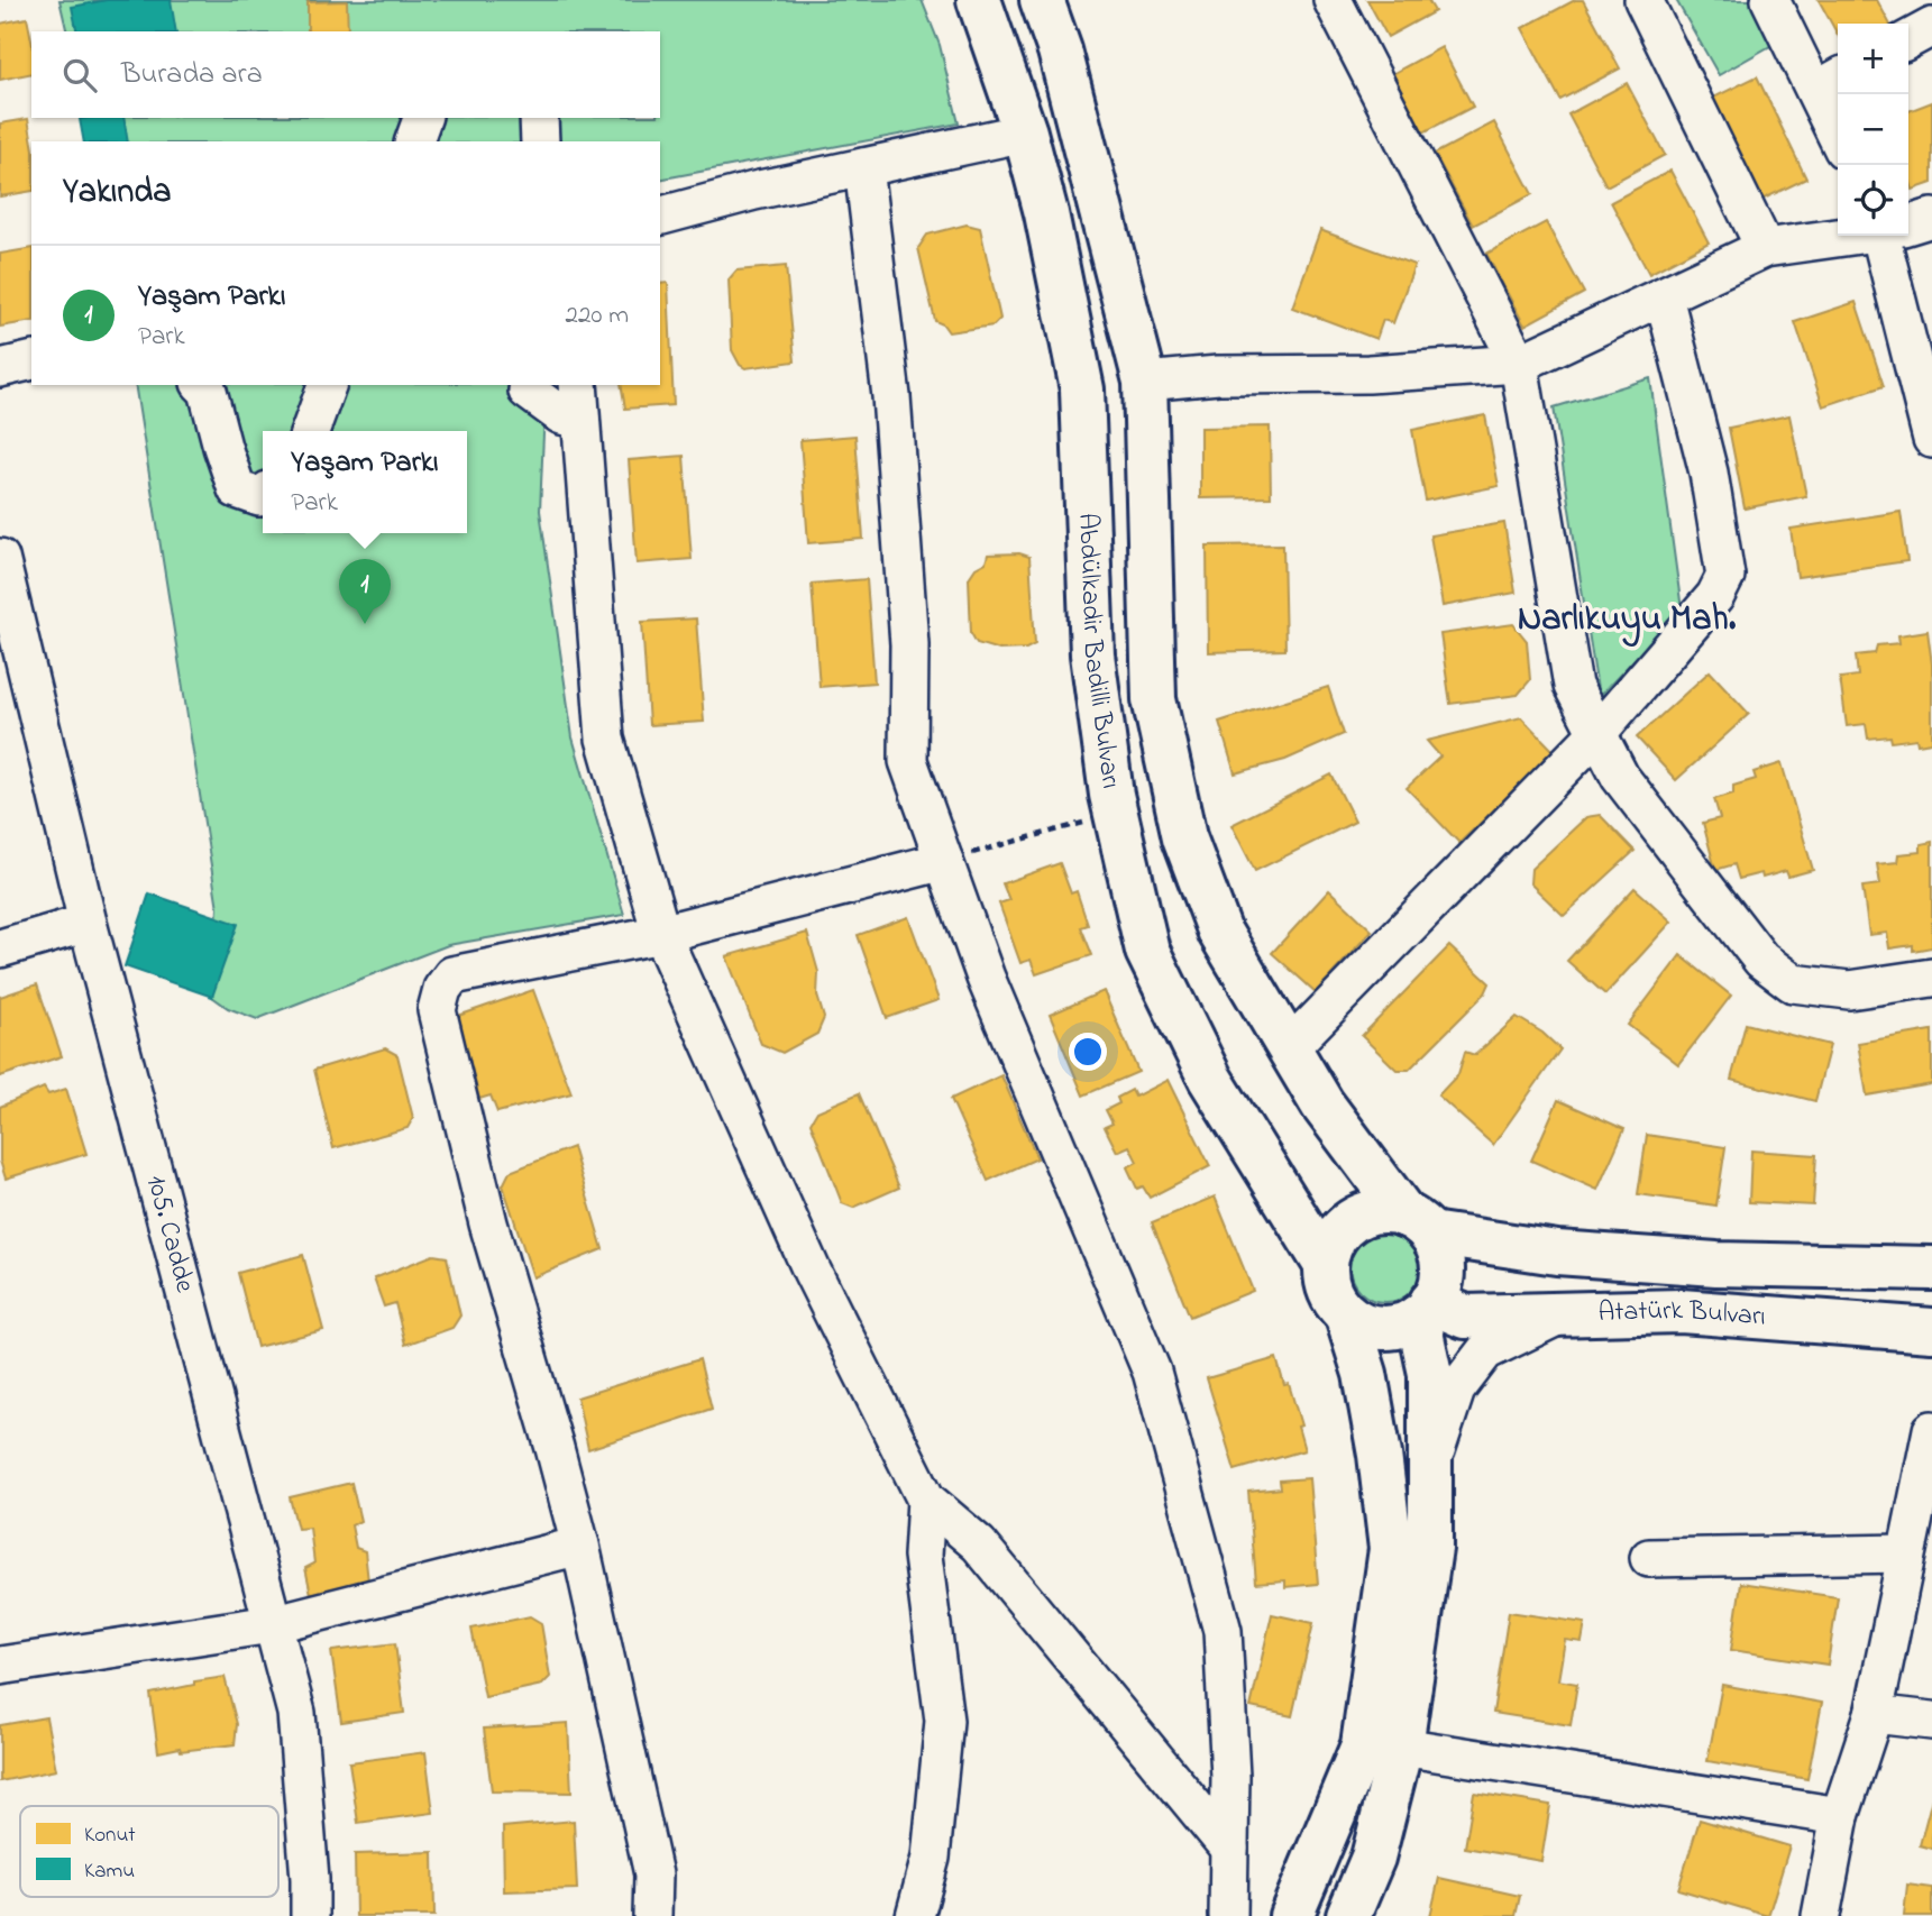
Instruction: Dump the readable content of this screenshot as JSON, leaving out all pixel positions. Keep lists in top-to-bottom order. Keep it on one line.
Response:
{"streets":{"main road":["Abdülkadir Badilli Bulvarı","Atatürk Bulvarı"],"street":["105. Cadde"]},"crossings":[["Abdülkadir Badilli Bulvarı","Atatürk Bulvarı"]],"districts":["Narlıkuyu Mah."],"legend":["Konut","Kamu"],"page":{"map_buttons":["+","−"],"search":"Burada ara","heading":"Yakında","list":[{"mark":"1","name":"Yaşam Parkı","note":"Park","value":"220 m"}],"popup":["Yaşam Parkı","Park"],"pins":"1"}}
